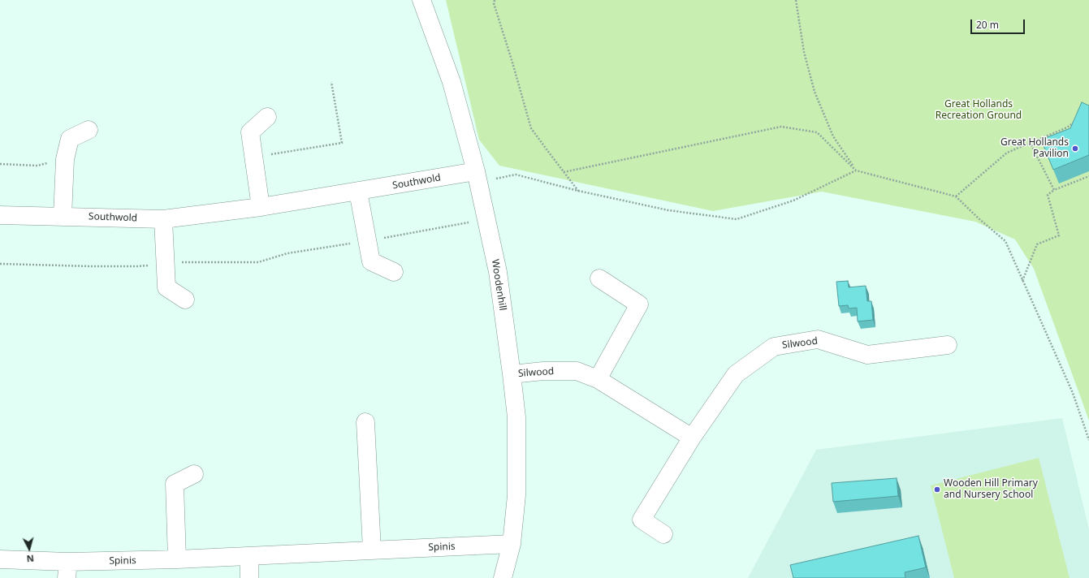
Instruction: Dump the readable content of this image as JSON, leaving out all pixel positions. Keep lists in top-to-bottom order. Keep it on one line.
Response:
{"streets":{"street":["Southwold","Woodenhill","Silwood","Spinis"]},"crossings":[["Southwold","Woodenhill"],["Woodenhill","Silwood"],["Woodenhill","Spinis"]],"parks":["Great Hollands Recreation Ground"],"places":["Great Hollands Pavilion","Wooden Hill Primary and Nursery School"],"scale_bar":"20 m","north":"bottom"}
